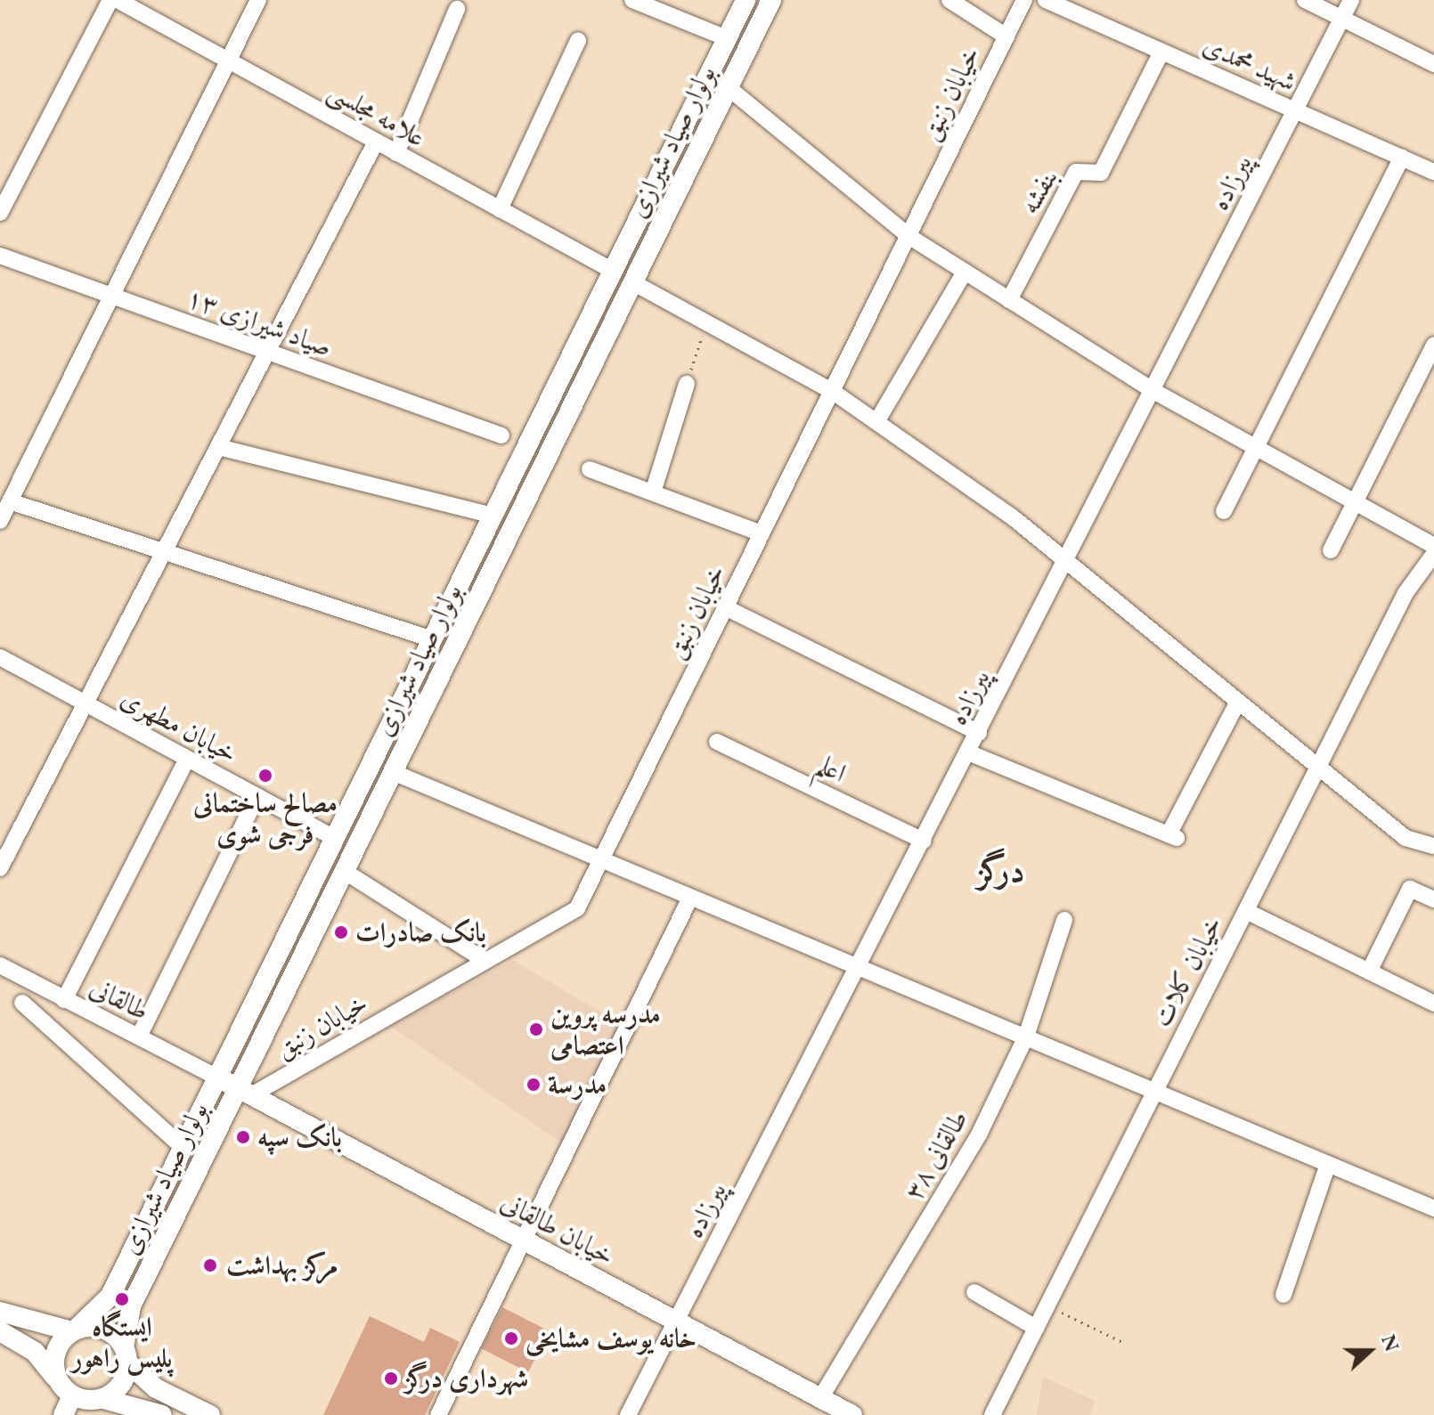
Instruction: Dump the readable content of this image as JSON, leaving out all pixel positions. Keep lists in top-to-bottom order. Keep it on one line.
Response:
{"streets":{"main road":["بولوار صیاد شیرازی","خیابان طالقانی"],"street":["شهید محمدی","خیابان زنبق","علامه مجلسی","پیرزاده","بنفشه","صیاد شیرازی ۱۳","خیابان مطهری","اعلم","خیابان کلات","طالقانی","طالقانی ۳۸"]},"crossings":[["شهید محمدی","پیرزاده"],["شهید محمدی","بنفشه"],["خیابان زنبق","بولوار صیاد شیرازی"],["خیابان زنبق","خیابان طالقانی"],["علامه مجلسی","بولوار صیاد شیرازی"],["بولوار صیاد شیرازی","خیابان مطهری"],["بولوار صیاد شیرازی","طالقانی"],["بولوار صیاد شیرازی","خیابان طالقانی"],["پیرزاده","اعلم"],["پیرزاده","خیابان طالقانی"],["طالقانی","خیابان طالقانی"],["طالقانی ۳۸","خیابان طالقانی"]],"districts":["درگز"],"places":["مصالح ساختمانی فرجی شوی","بانک صادرات","مدرسه پروین اعتصامی","مدرسة","بانک سپه","مرکز بهداشت","ایستگاه پلیس راهور","خانه یوسف مشایخی","شهرداری درگز"],"north":"right"}
